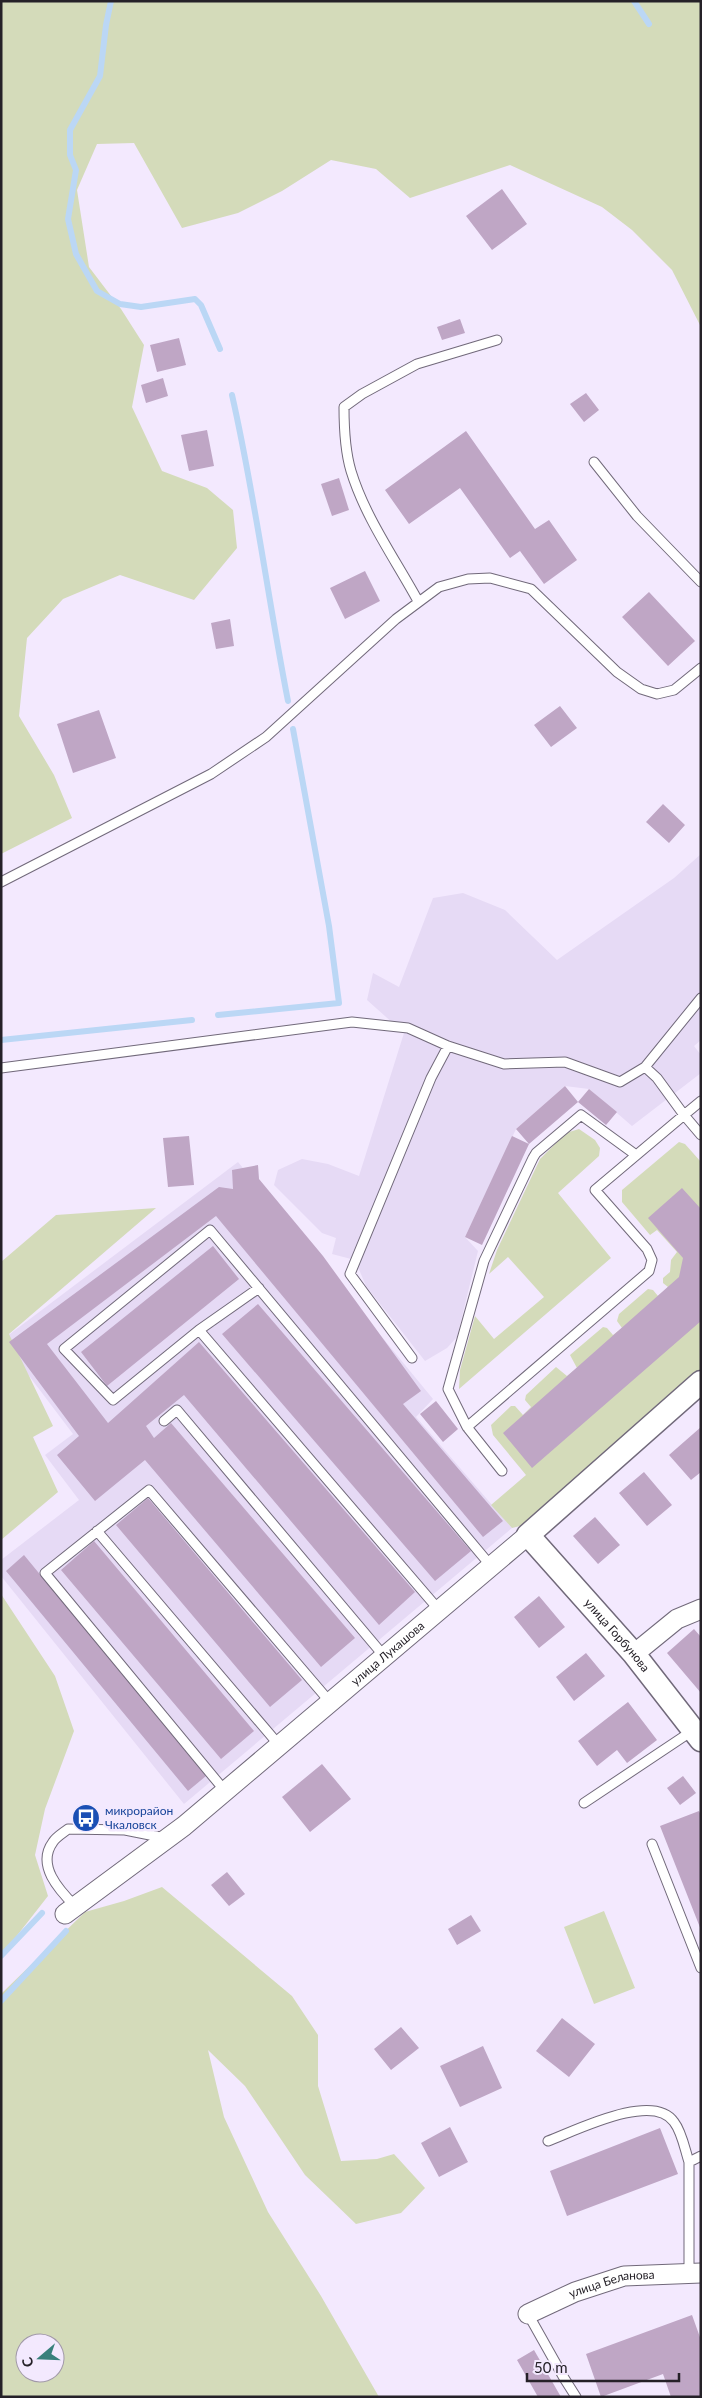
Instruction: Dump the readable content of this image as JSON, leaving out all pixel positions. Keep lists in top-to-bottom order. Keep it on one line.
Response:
{"streets":{"street":["улица Горбунова","улица Лукашова","улица Беланова"]},"crossings":[["улица Горбунова","улица Лукашова"]],"places":{"bus stop":["микрорайон Чкаловск"]},"scale_bar":"50 m","north":"left"}
